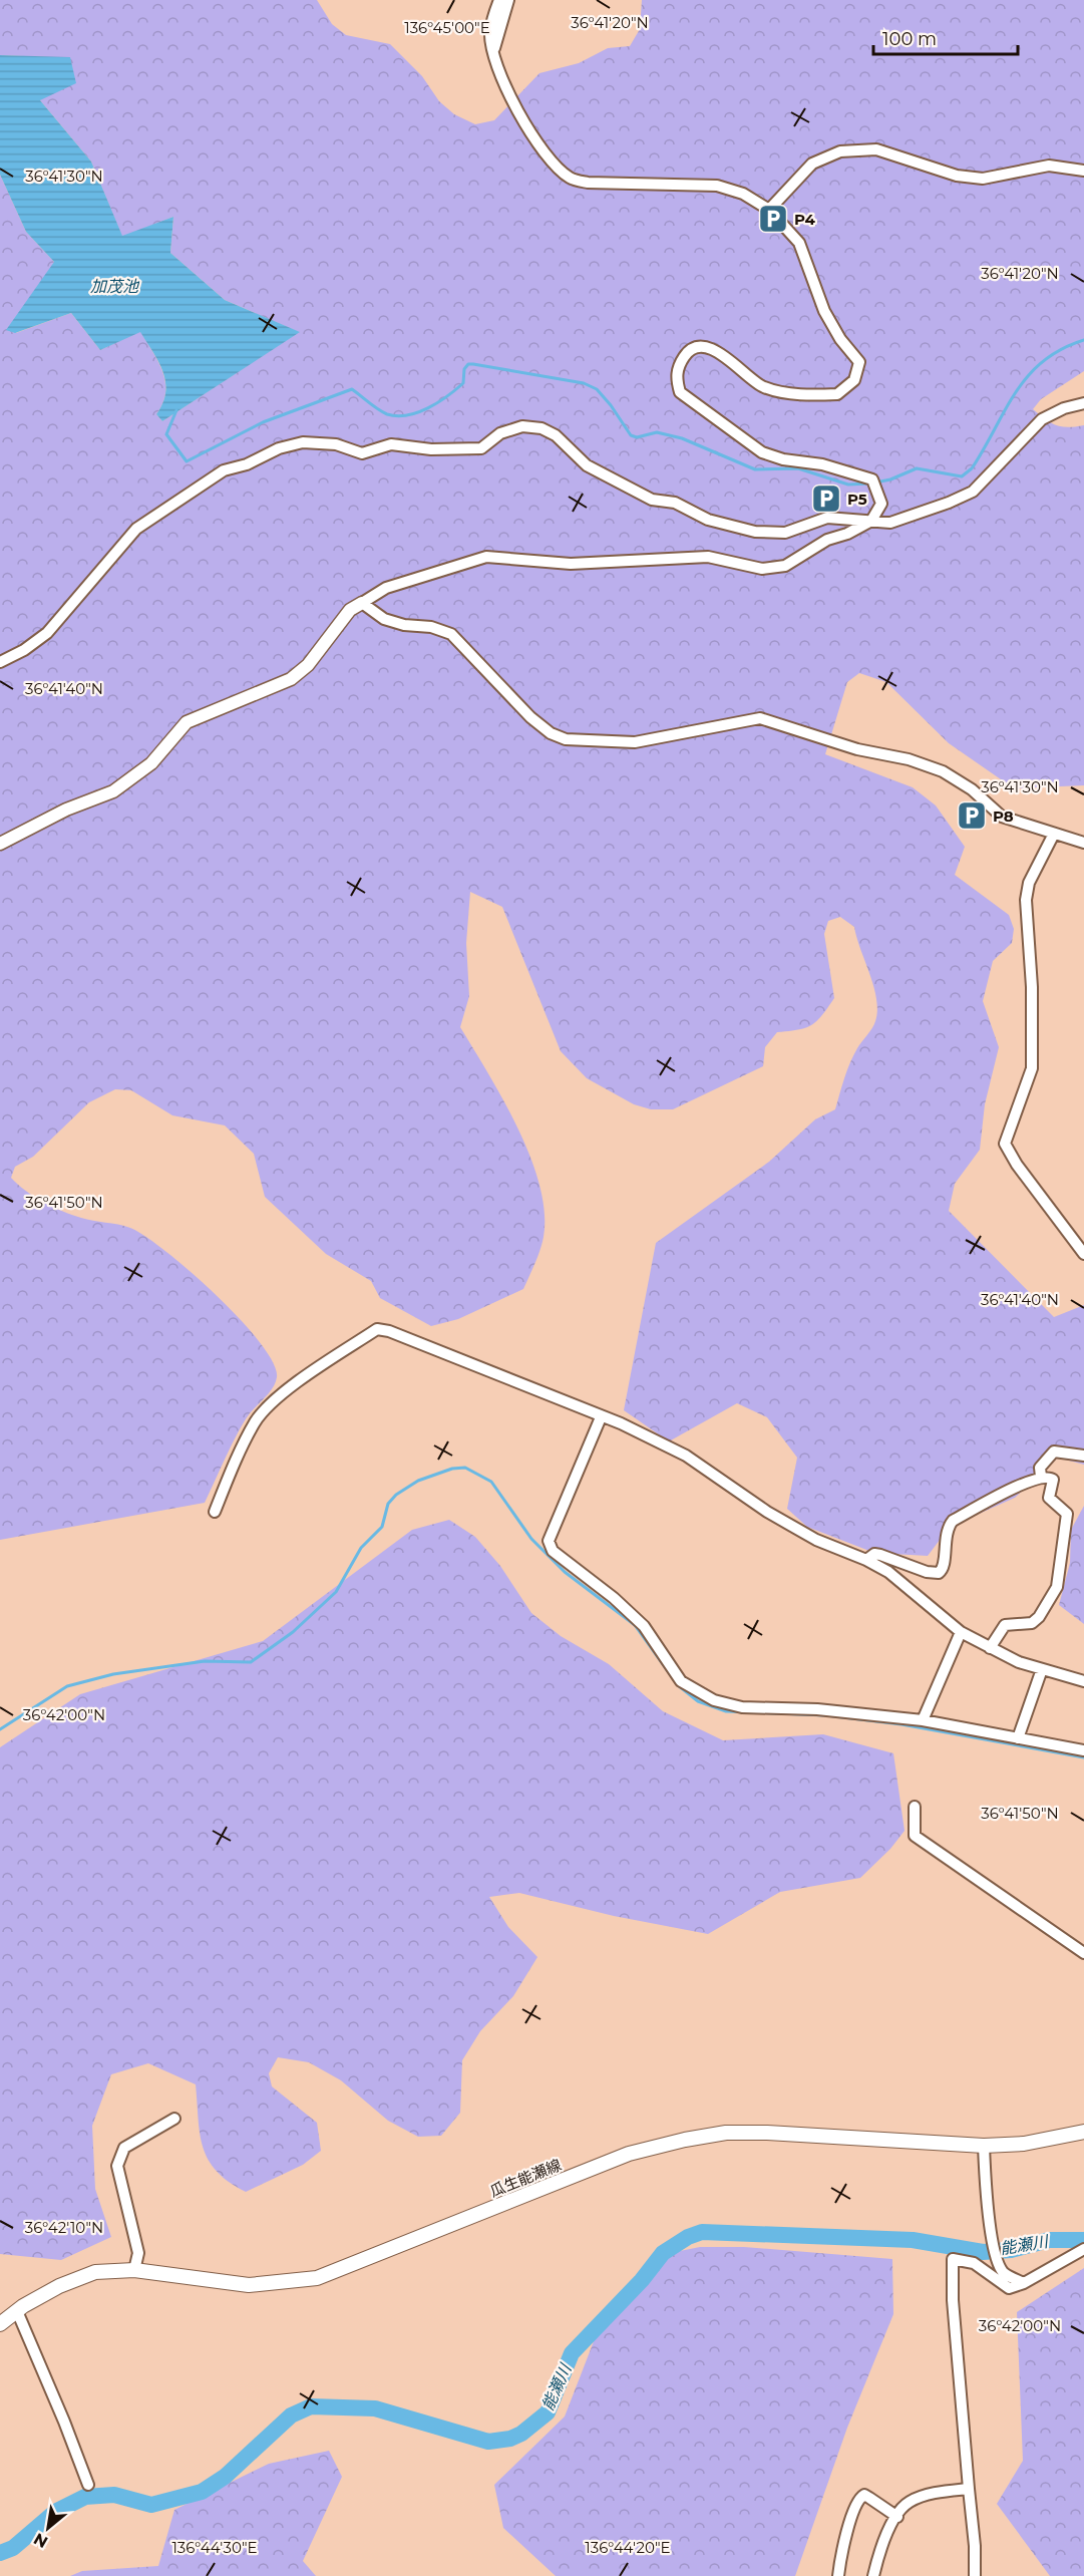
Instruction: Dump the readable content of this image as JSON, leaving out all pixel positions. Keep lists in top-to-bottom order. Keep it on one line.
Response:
{"streets":{"main road":["瓜生能瀬線"]},"water":["加茂池","能瀬川"],"places":{"parking":["P4","P5","P8"]},"scale_bar":"100 m","north":"bottom left","coordinates":["36°41'20\"N","136°45'00\"E","36°41'30\"N","36°41'40\"N","36°41'50\"N","36°42'00\"N","36°42'10\"N","136°44'30\"E","136°44'20\"E"]}
